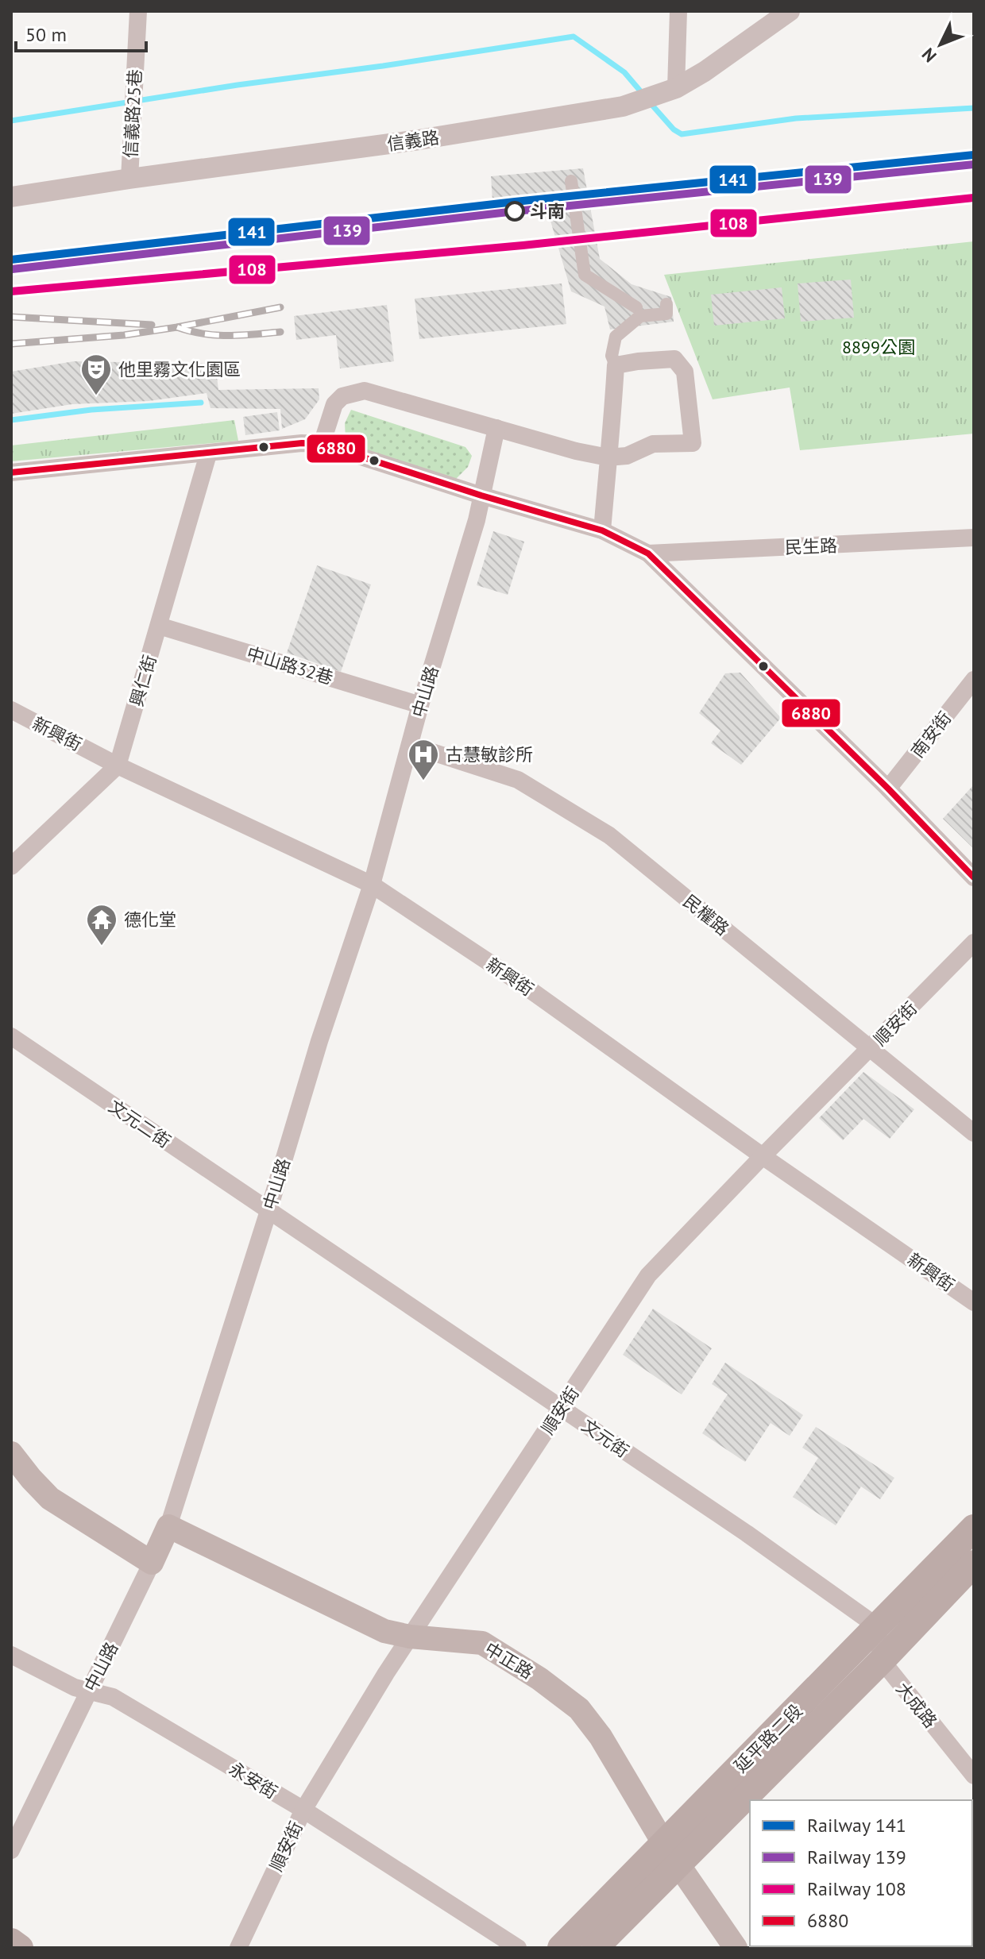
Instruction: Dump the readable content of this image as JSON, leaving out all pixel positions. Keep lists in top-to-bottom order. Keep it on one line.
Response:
{"streets":{"main road":["中山路","中正路","延平路二段"],"street":["信義路25巷","信義路","民生路","中山路32巷","興仁街","新興街","南安街","民權路","順安街","文元二街","文元街","大成路","永安街"]},"crossings":[["信義路25巷","信義路"],["中山路32巷","興仁街"],["中山路32巷","中山路"],["興仁街","新興街"],["中山路","新興街"],["中山路","民權路"],["中山路","文元二街"],["中山路","文元街"],["中山路","中正路"],["中山路","永安街"],["新興街","順安街"],["民權路","順安街"],["順安街","文元街"],["順安街","中正路"],["順安街","永安街"],["文元二街","文元街"],["文元街","延平路二段"],["中正路","延平路二段"],["大成路","延平路二段"]],"parks":["8899公園"],"places":{"other":["斗南"],"theatre":["他里霧文化園區"],"hospital":["古慧敏診所"],"temple":["德化堂"]},"lines":["rail line 141","rail line 139","rail line 108","transit line 6880"],"legend":["Railway 141","Railway 139","Railway 108","6880"],"scale_bar":"50 m","north":"bottom left"}
